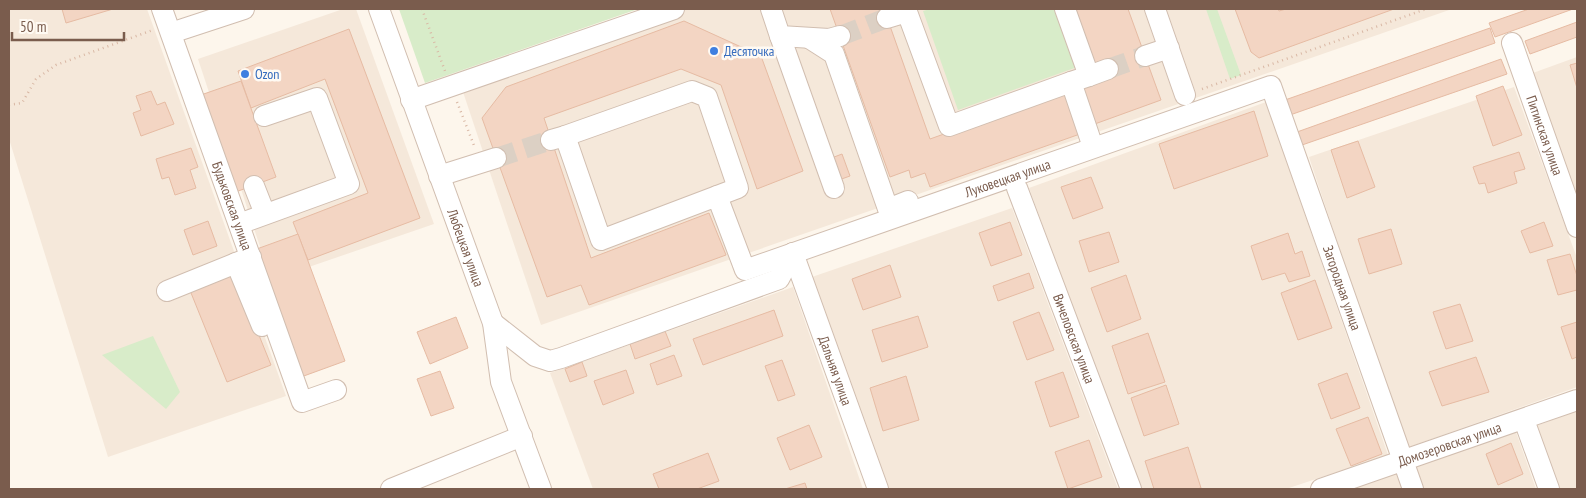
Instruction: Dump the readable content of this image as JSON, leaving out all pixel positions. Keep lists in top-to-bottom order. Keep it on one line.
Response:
{"streets":{"street":["Питинская улица","Луковецкая улица","Будьковская улица","Любецкая улица","Загородная улица","Вичеловская улица","Дальняя улица","Домозеровская улица"]},"crossings":[["Луковецкая улица","Загородная улица"],["Луковецкая улица","Дальняя улица"],["Загородная улица","Домозеровская улица"]],"places":["Десяточка","Ozon"],"scale_bar":"50 m"}
